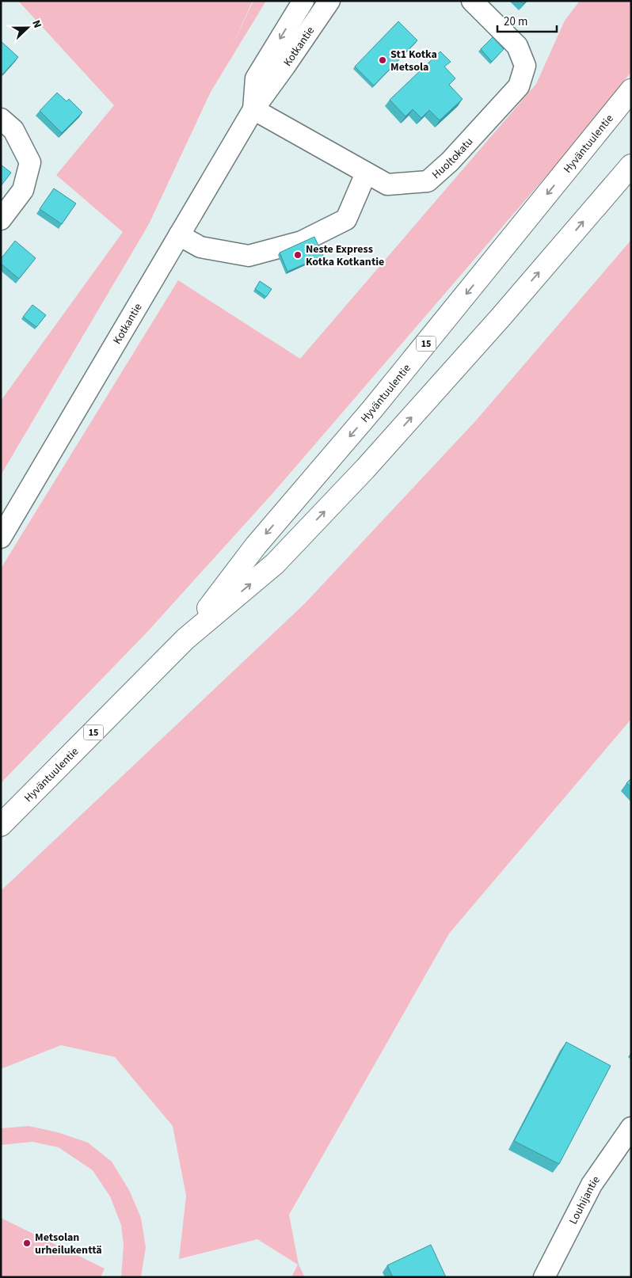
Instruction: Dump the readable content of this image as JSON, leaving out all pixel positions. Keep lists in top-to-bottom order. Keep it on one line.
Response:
{"streets":{"highway":["Hyväntuulentie","15"],"street":["Kotkantie","Huoltokatu","Louhijantie"]},"crossings":[["Kotkantie","Huoltokatu"]],"places":["St1 Kotka Metsola","Neste Express Kotka Kotkantie","Metsolan urheilukenttä"],"scale_bar":"20 m","north":"right"}
